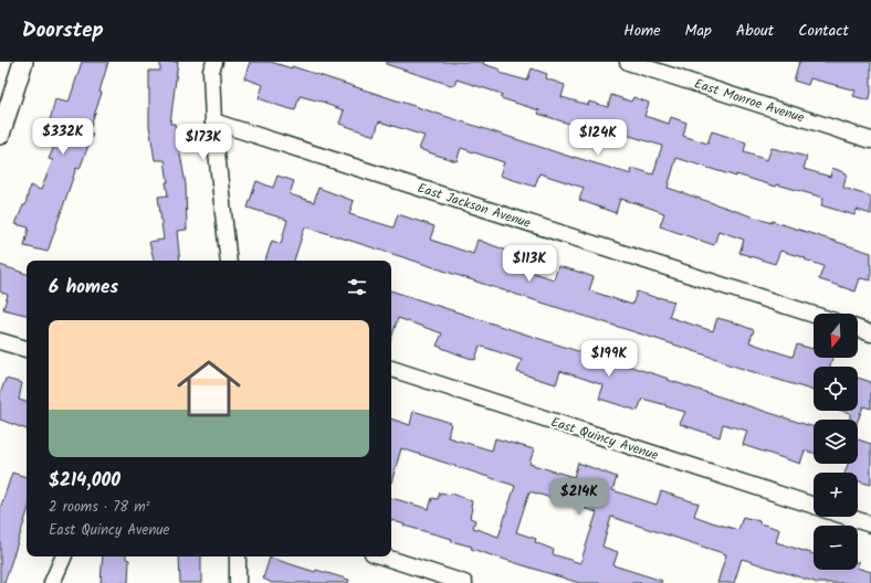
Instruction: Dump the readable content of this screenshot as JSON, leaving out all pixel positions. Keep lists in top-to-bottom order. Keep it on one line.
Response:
{"streets":{"street":["East Monroe Avenue","East Jackson Avenue","East Quincy Avenue"]},"north":"bottom","page":{"header":"Doorstep","nav":["Home","Map","About","Contact"],"price":["$332K","$124K","$173K","$113K","$199K","$214K"],"heading":"6 homes","map_buttons":["+","−"],"list":[{"name":"$214,000","note":"2 rooms · 78 m² · East Quincy Avenue"}]}}
